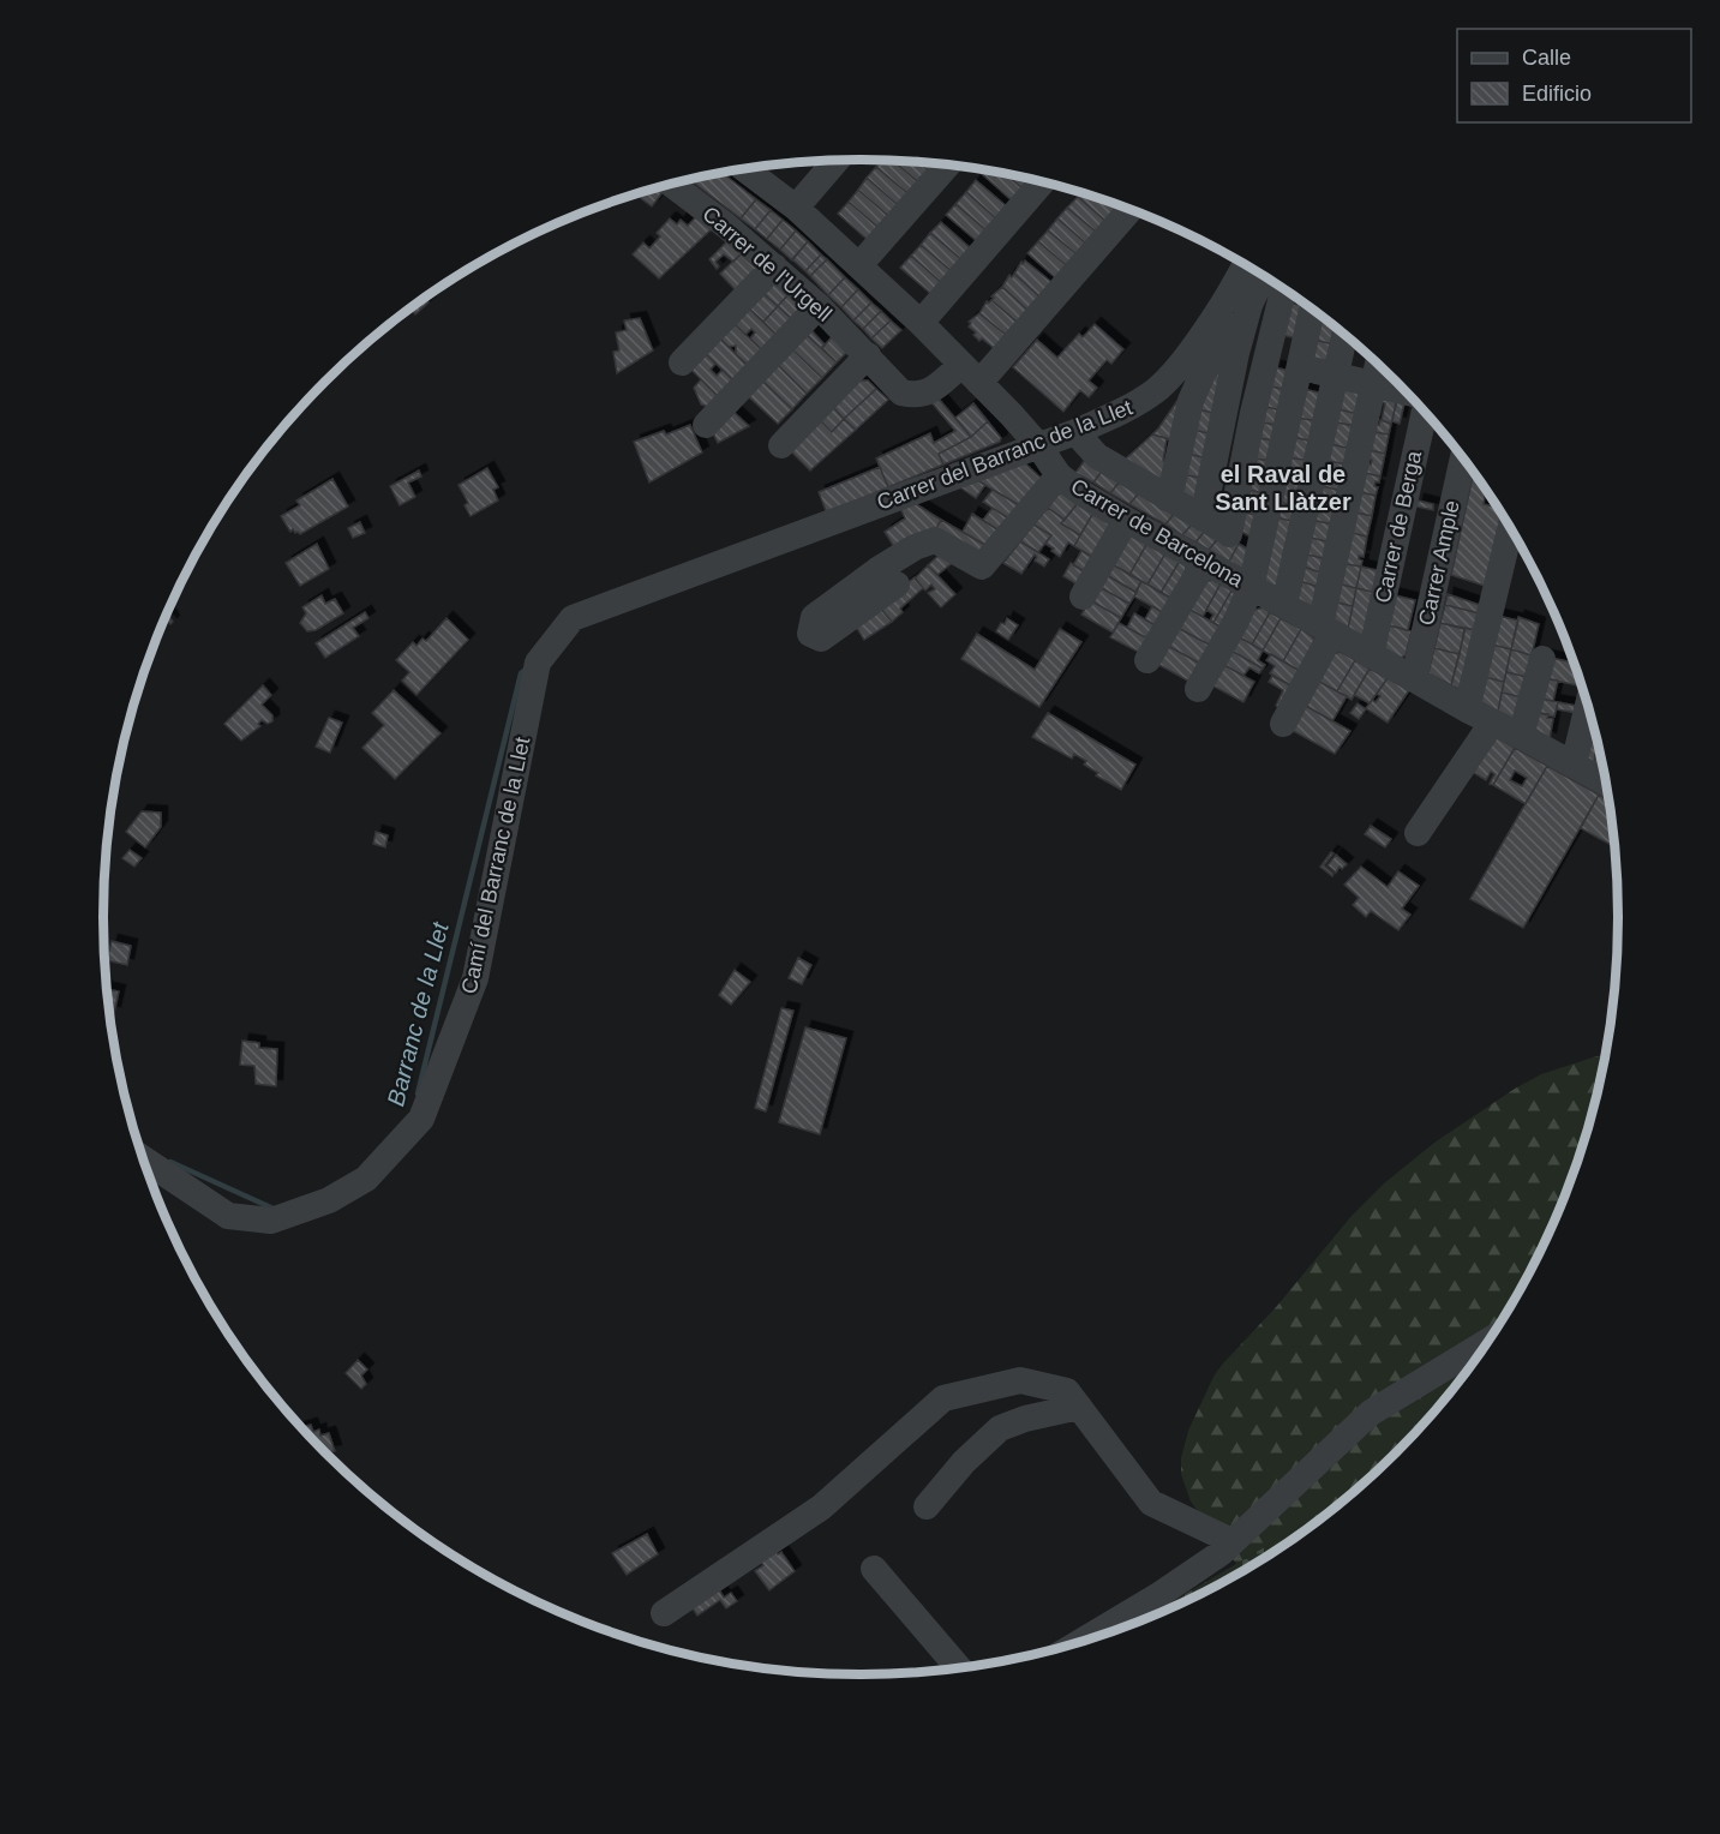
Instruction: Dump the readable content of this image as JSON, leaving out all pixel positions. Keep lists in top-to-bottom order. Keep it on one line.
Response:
{"streets":{"street":["Carrer de l'Urgell","Carrer del Barranc de la Llet","Carrer de Berga","Carrer de Barcelona","Carrer Ample","Camí del Barranc de la Llet"]},"crossings":[["Carrer de l'Urgell","Carrer de Barcelona"],["Carrer del Barranc de la Llet","Carrer de Barcelona"],["Carrer del Barranc de la Llet","Camí del Barranc de la Llet"],["Carrer de Berga","Carrer de Barcelona"],["Carrer de Barcelona","Carrer Ample"]],"districts":["el Raval de Sant Llàtzer"],"water":["Barranc de la Llet"],"legend":["Calle","Edificio"]}
